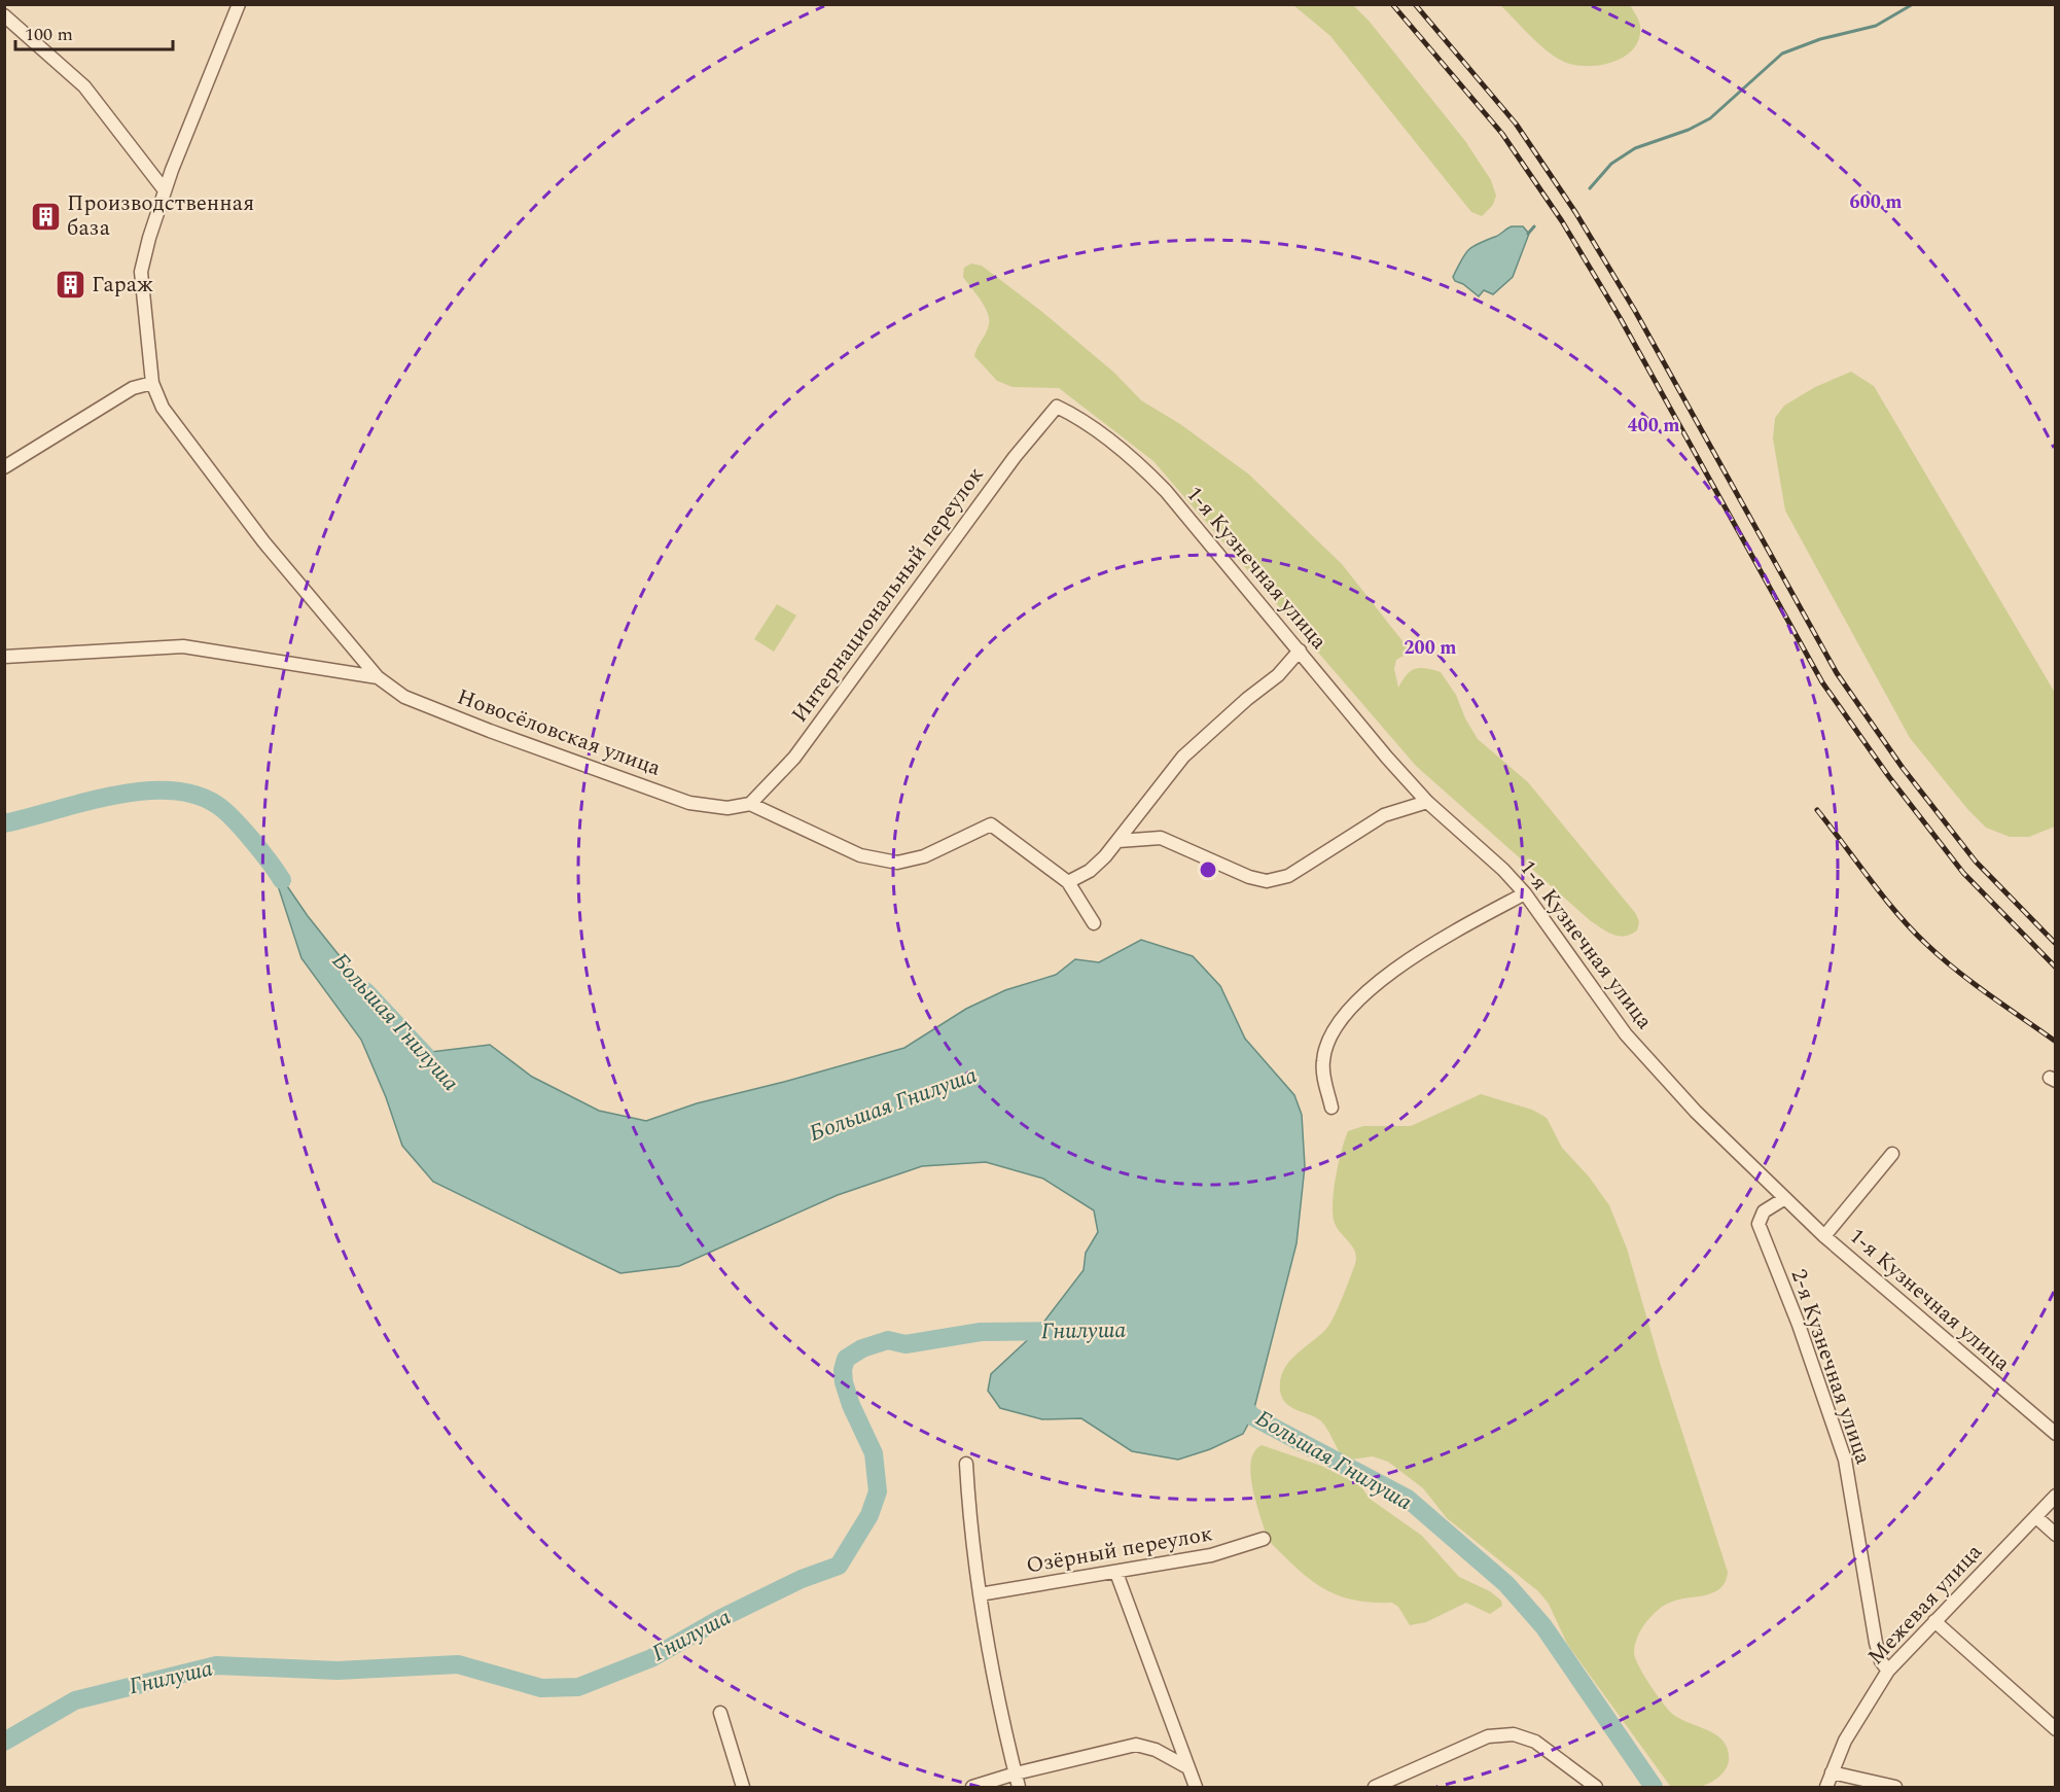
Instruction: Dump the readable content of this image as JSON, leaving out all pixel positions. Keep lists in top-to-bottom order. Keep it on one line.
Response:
{"streets":{"street":["1-я Кузнечная улица","Интернациональный переулок","Новосёловская улица","2-я Кузнечная улица","Озёрный переулок","Межевая улица"]},"crossings":[["1-я Кузнечная улица","Интернациональный переулок"],["1-я Кузнечная улица","2-я Кузнечная улица"],["Интернациональный переулок","Новосёловская улица"],["2-я Кузнечная улица","Межевая улица"]],"water":["Большая Гнилуша","Гнилуша"],"places":{"building":["Производственная база","Гараж"]},"scale_bar":"100 m","rings":["600 m","400 m","200 m"]}
